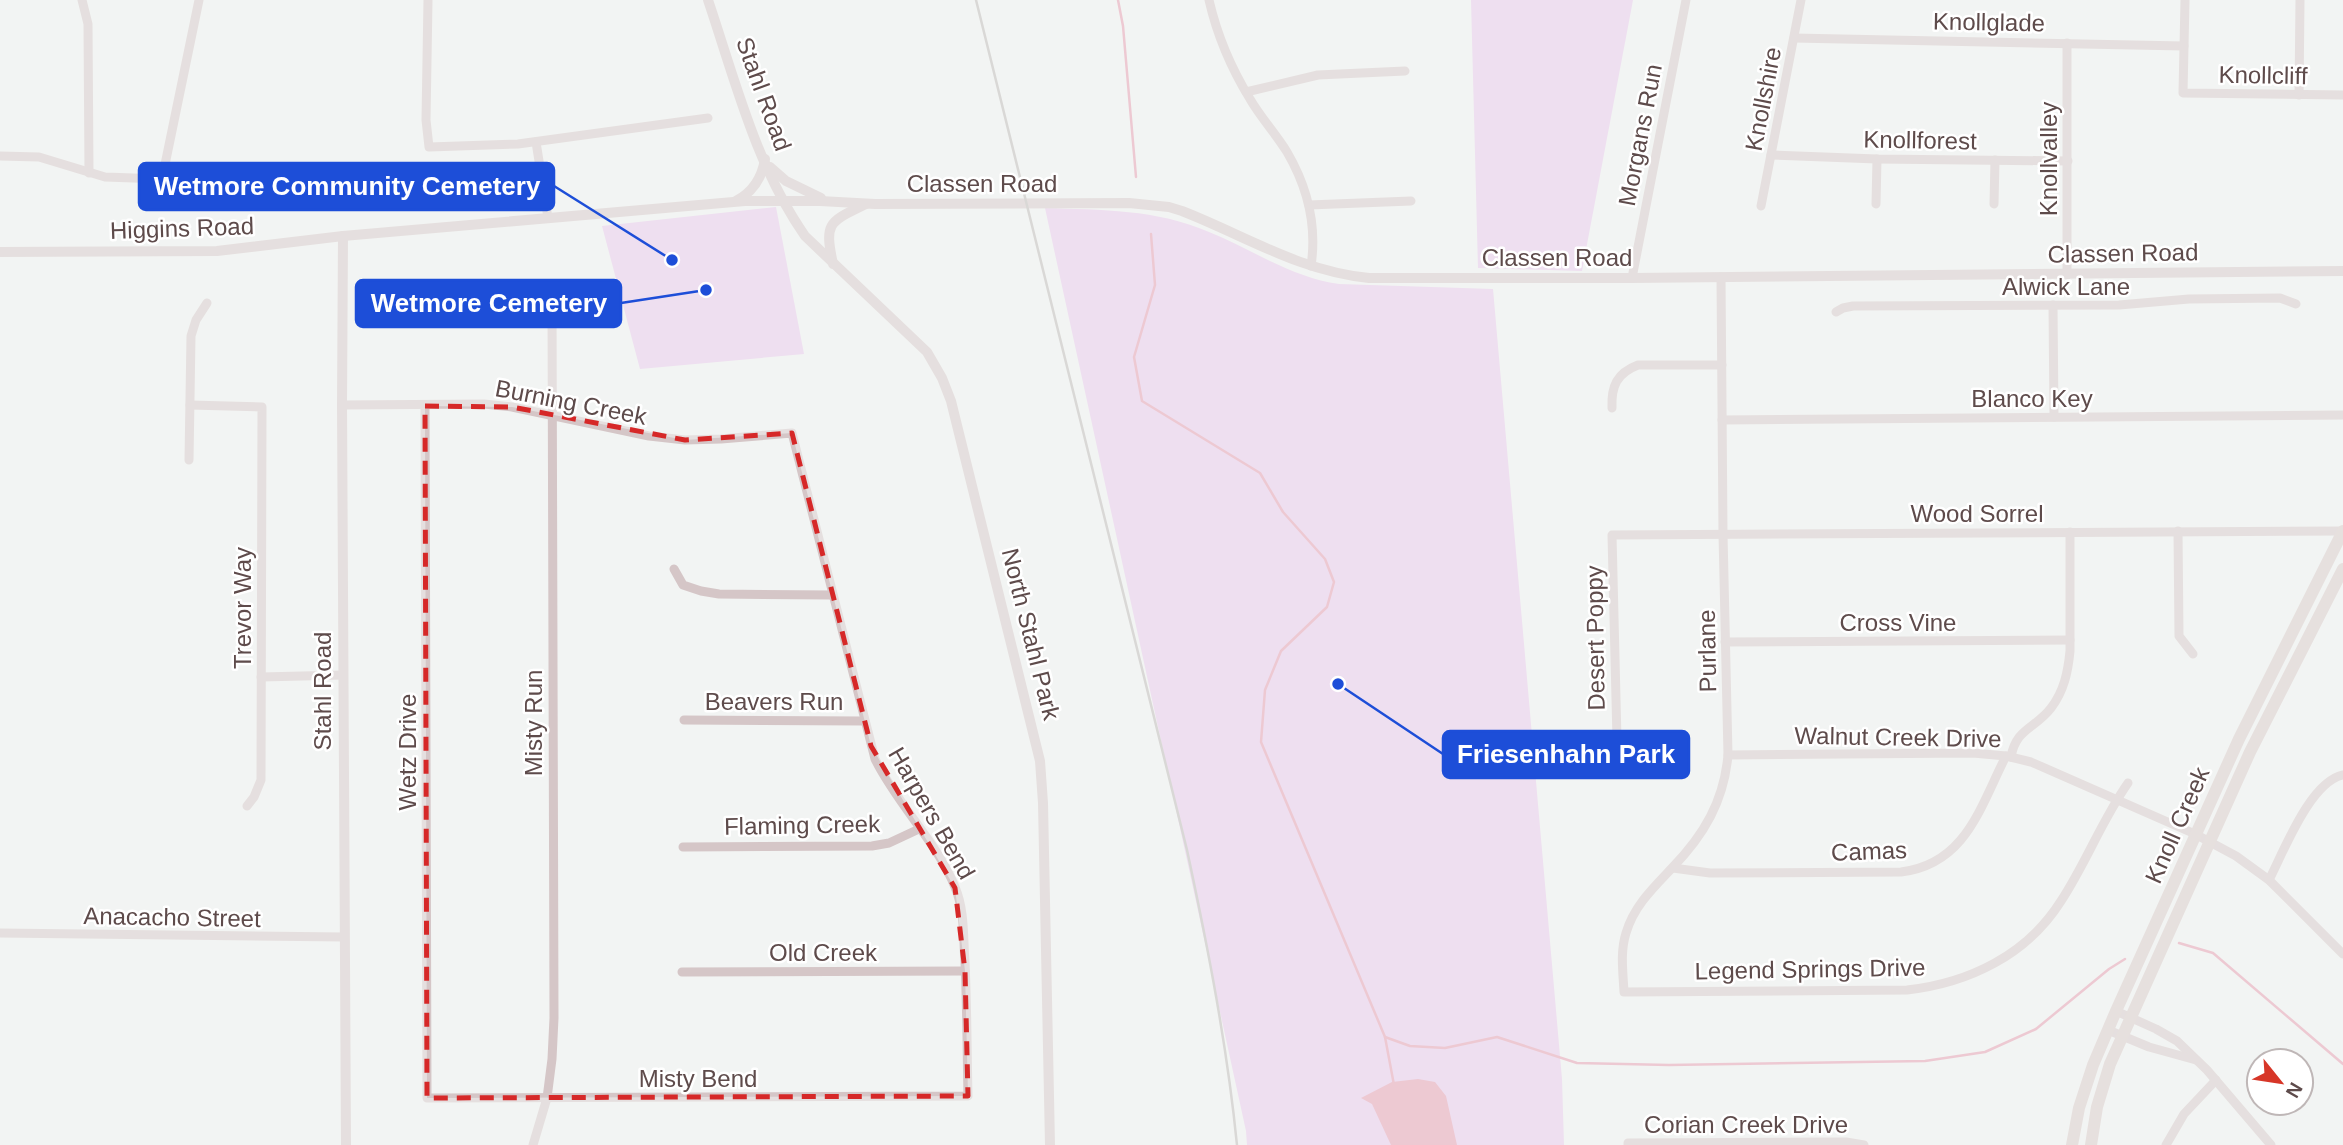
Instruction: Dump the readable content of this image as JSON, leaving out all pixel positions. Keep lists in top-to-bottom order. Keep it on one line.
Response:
{"streets":{"main road":["Knoll Creek"],"street":["Knollglade","Knollcliff","Stahl Road","Knollshire","Morgans Run","Knollforest","Knollvalley","Classen Road","Higgins Road","Alwick Lane","Blanco Key","Burning Creek","Wood Sorrel","Trevor Way","Cross Vine","North Stahl Park","Desert Poppy","Purlane","Beavers Run","Misty Run","Walnut Creek Drive","Wetz Drive","Harpers Bend","Flaming Creek","Camas","Anacacho Street","Old Creek","Legend Springs Drive","Misty Bend","Corian Creek Drive"]},"crossings":[["Knollglade","Knollcliff"],["Knollglade","Knollshire"],["Knollglade","Knollvalley"],["Stahl Road","Classen Road"],["Stahl Road","Higgins Road"],["Stahl Road","Burning Creek"],["Stahl Road","North Stahl Park"],["Stahl Road","Anacacho Street"],["Knollshire","Knollforest"],["Morgans Run","Classen Road"],["Knollforest","Knollvalley"],["Knollvalley","Classen Road"],["Classen Road","Higgins Road"],["Classen Road","North Stahl Park"],["Classen Road","Purlane"],["Higgins Road","North Stahl Park"],["Blanco Key","Purlane"],["Burning Creek","Misty Run"],["Burning Creek","Wetz Drive"],["Burning Creek","Harpers Bend"],["Wood Sorrel","Desert Poppy"],["Wood Sorrel","Purlane"],["Wood Sorrel","Knoll Creek"],["Wood Sorrel","Camas"],["Cross Vine","Purlane"],["Cross Vine","Camas"],["Purlane","Walnut Creek Drive"],["Purlane","Camas"],["Purlane","Legend Springs Drive"],["Beavers Run","Harpers Bend"],["Misty Run","Misty Bend"],["Walnut Creek Drive","Knoll Creek"],["Walnut Creek Drive","Camas"],["Walnut Creek Drive","Legend Springs Drive"],["Wetz Drive","Misty Bend"],["Harpers Bend","Flaming Creek"],["Harpers Bend","Old Creek"],["Harpers Bend","Misty Bend"]],"places":["Wetmore Community Cemetery","Wetmore Cemetery","Friesenhahn Park"],"north":"bottom right"}
